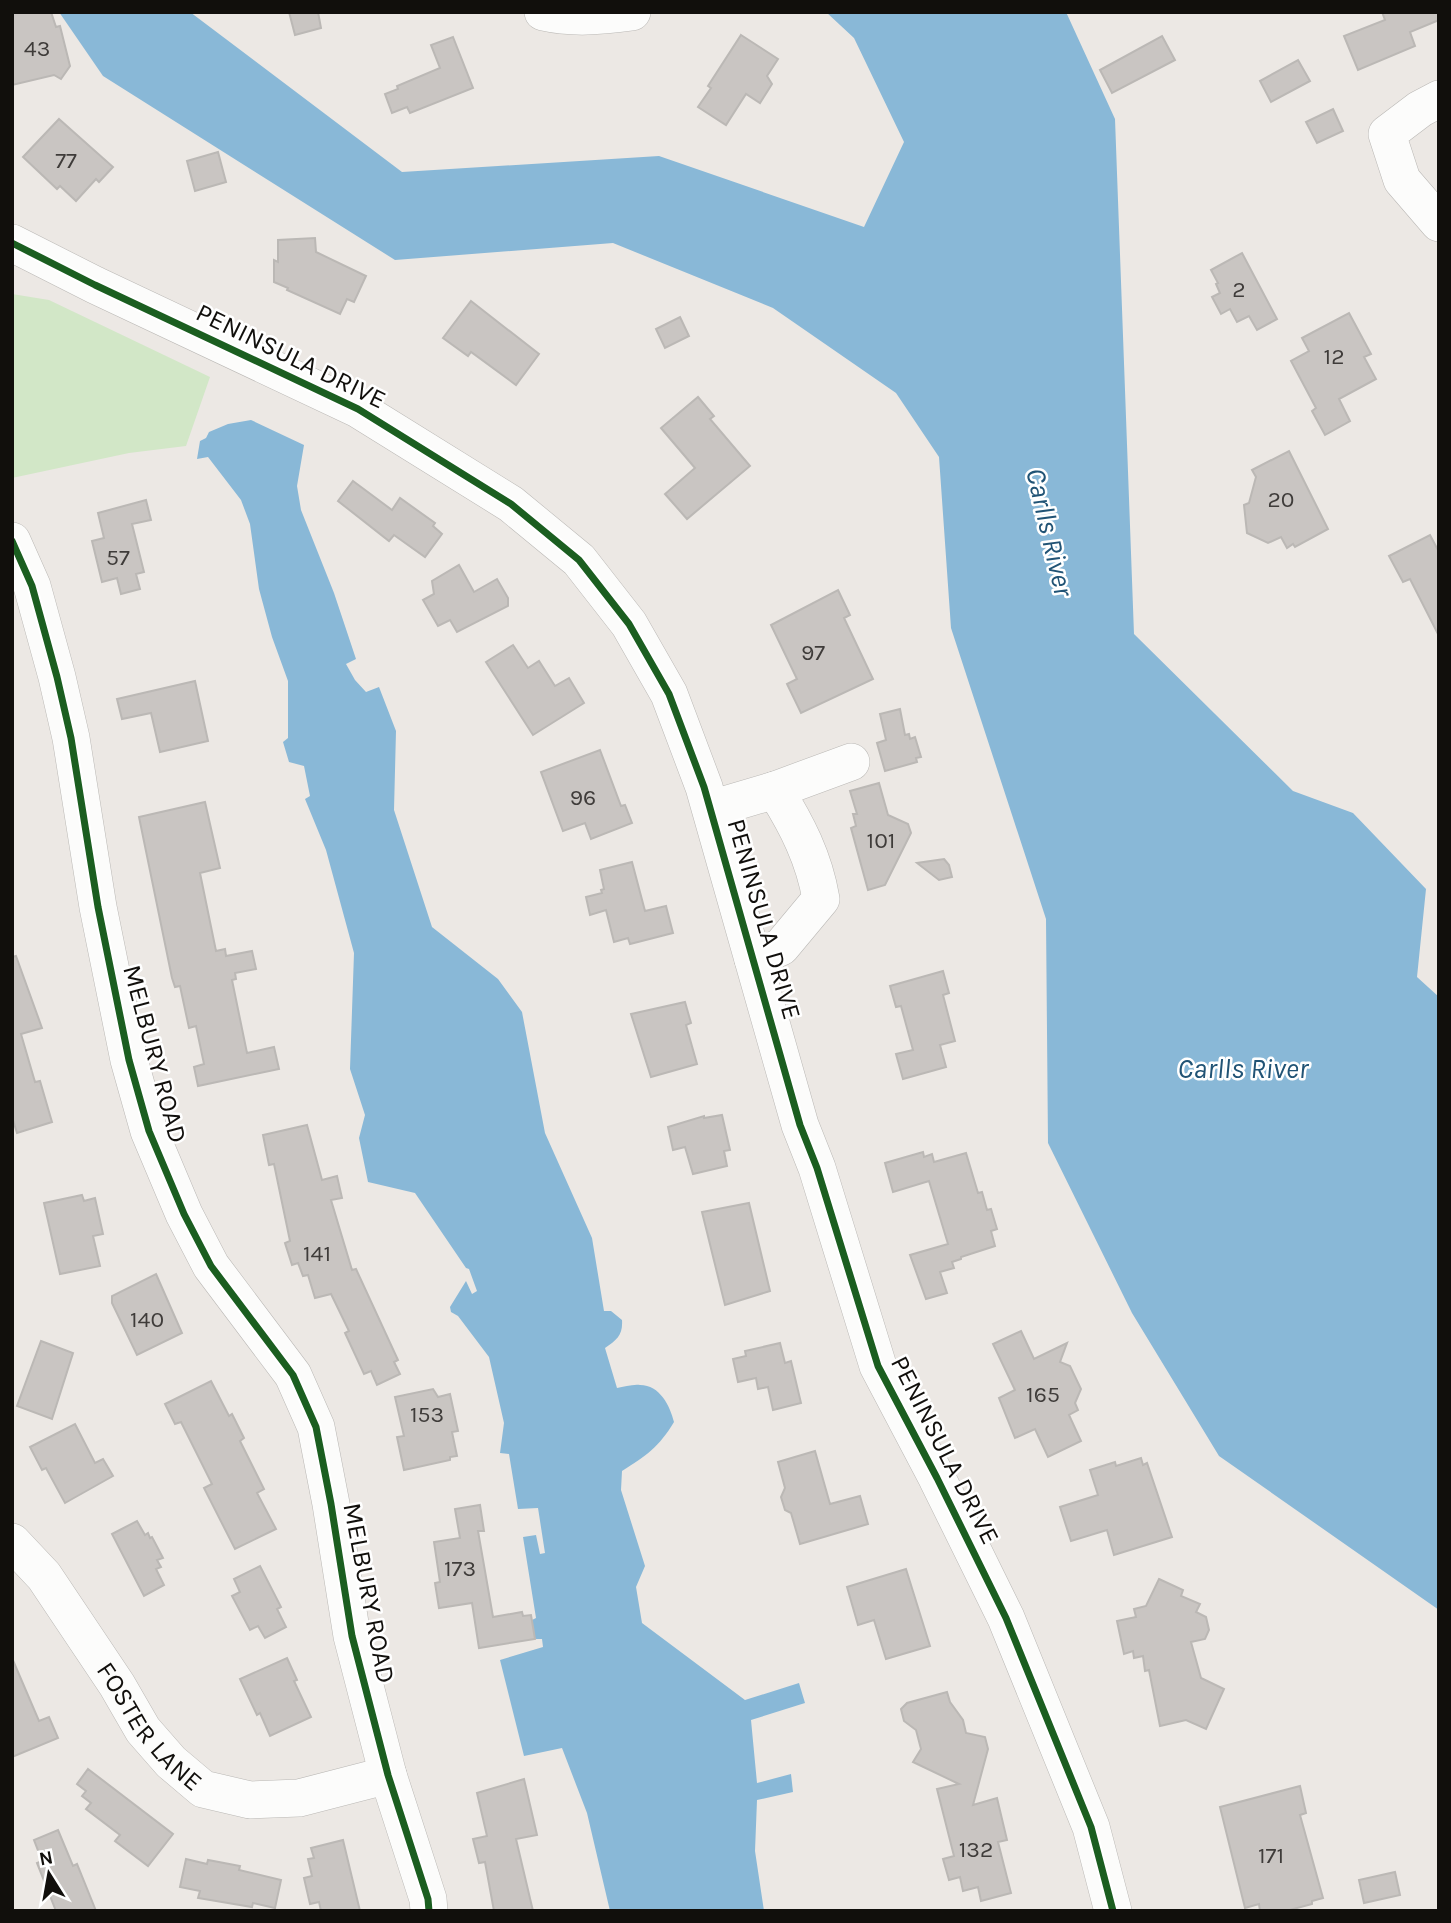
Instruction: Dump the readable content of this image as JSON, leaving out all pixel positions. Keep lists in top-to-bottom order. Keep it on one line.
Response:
{"streets":{"street":["PENINSULA DRIVE","MELBURY ROAD","FOSTER LANE"]},"crossings":[["MELBURY ROAD","FOSTER LANE"]],"water":["Carlls River"],"house_numbers":["43","77","2","12","20","57","97","96","101","141","140","165","153","173","132","171"],"north":"top"}
